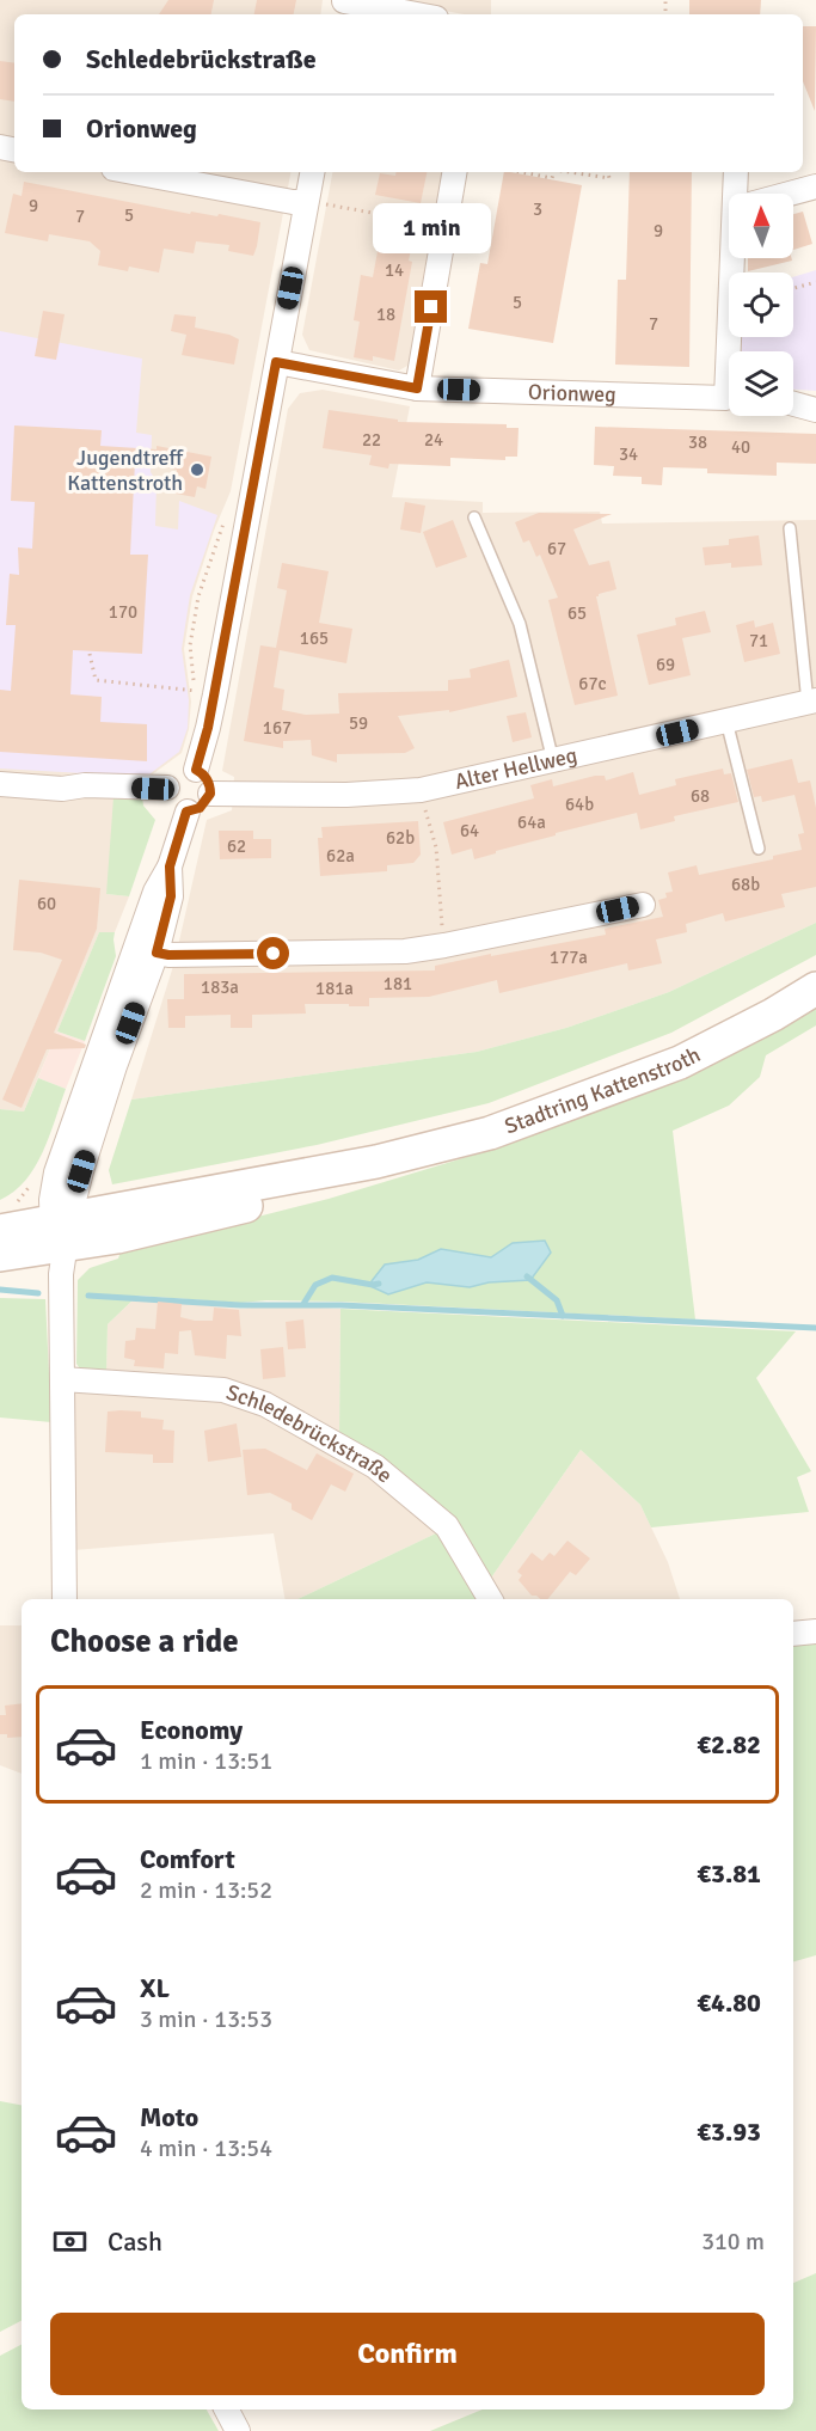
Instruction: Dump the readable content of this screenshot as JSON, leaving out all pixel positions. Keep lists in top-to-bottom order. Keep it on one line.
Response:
{"streets":{"main road":["Stadtring Kattenstroth"],"street":["Orionweg","Alter Hellweg","Schledebrückstraße"]},"places":["Jugendtreff Kattenstroth"],"house_numbers":["9","3","5","7","9","14","5","18","7","22","24","38","40","34","67","170","65","165","71","69","67c","59","167","68","64b","64a","64","62b","62","62a","68b","60","177a","181","183a","181a"],"north":"top","page":{"banner":["Schledebrückstraße","Orionweg"],"bubble":"1 min","heading":"Choose a ride","list":[{"name":"Economy","note":"1 min · 13:51","value":"€2.82"},{"name":"Comfort","note":"2 min · 13:52","value":"€3.81"},{"name":"XL","note":"3 min · 13:53","value":"€4.80"},{"name":"Moto","note":"4 min · 13:54","value":"€3.93"}],"pay":["Cash","310 m"],"buttons":"Confirm"}}
